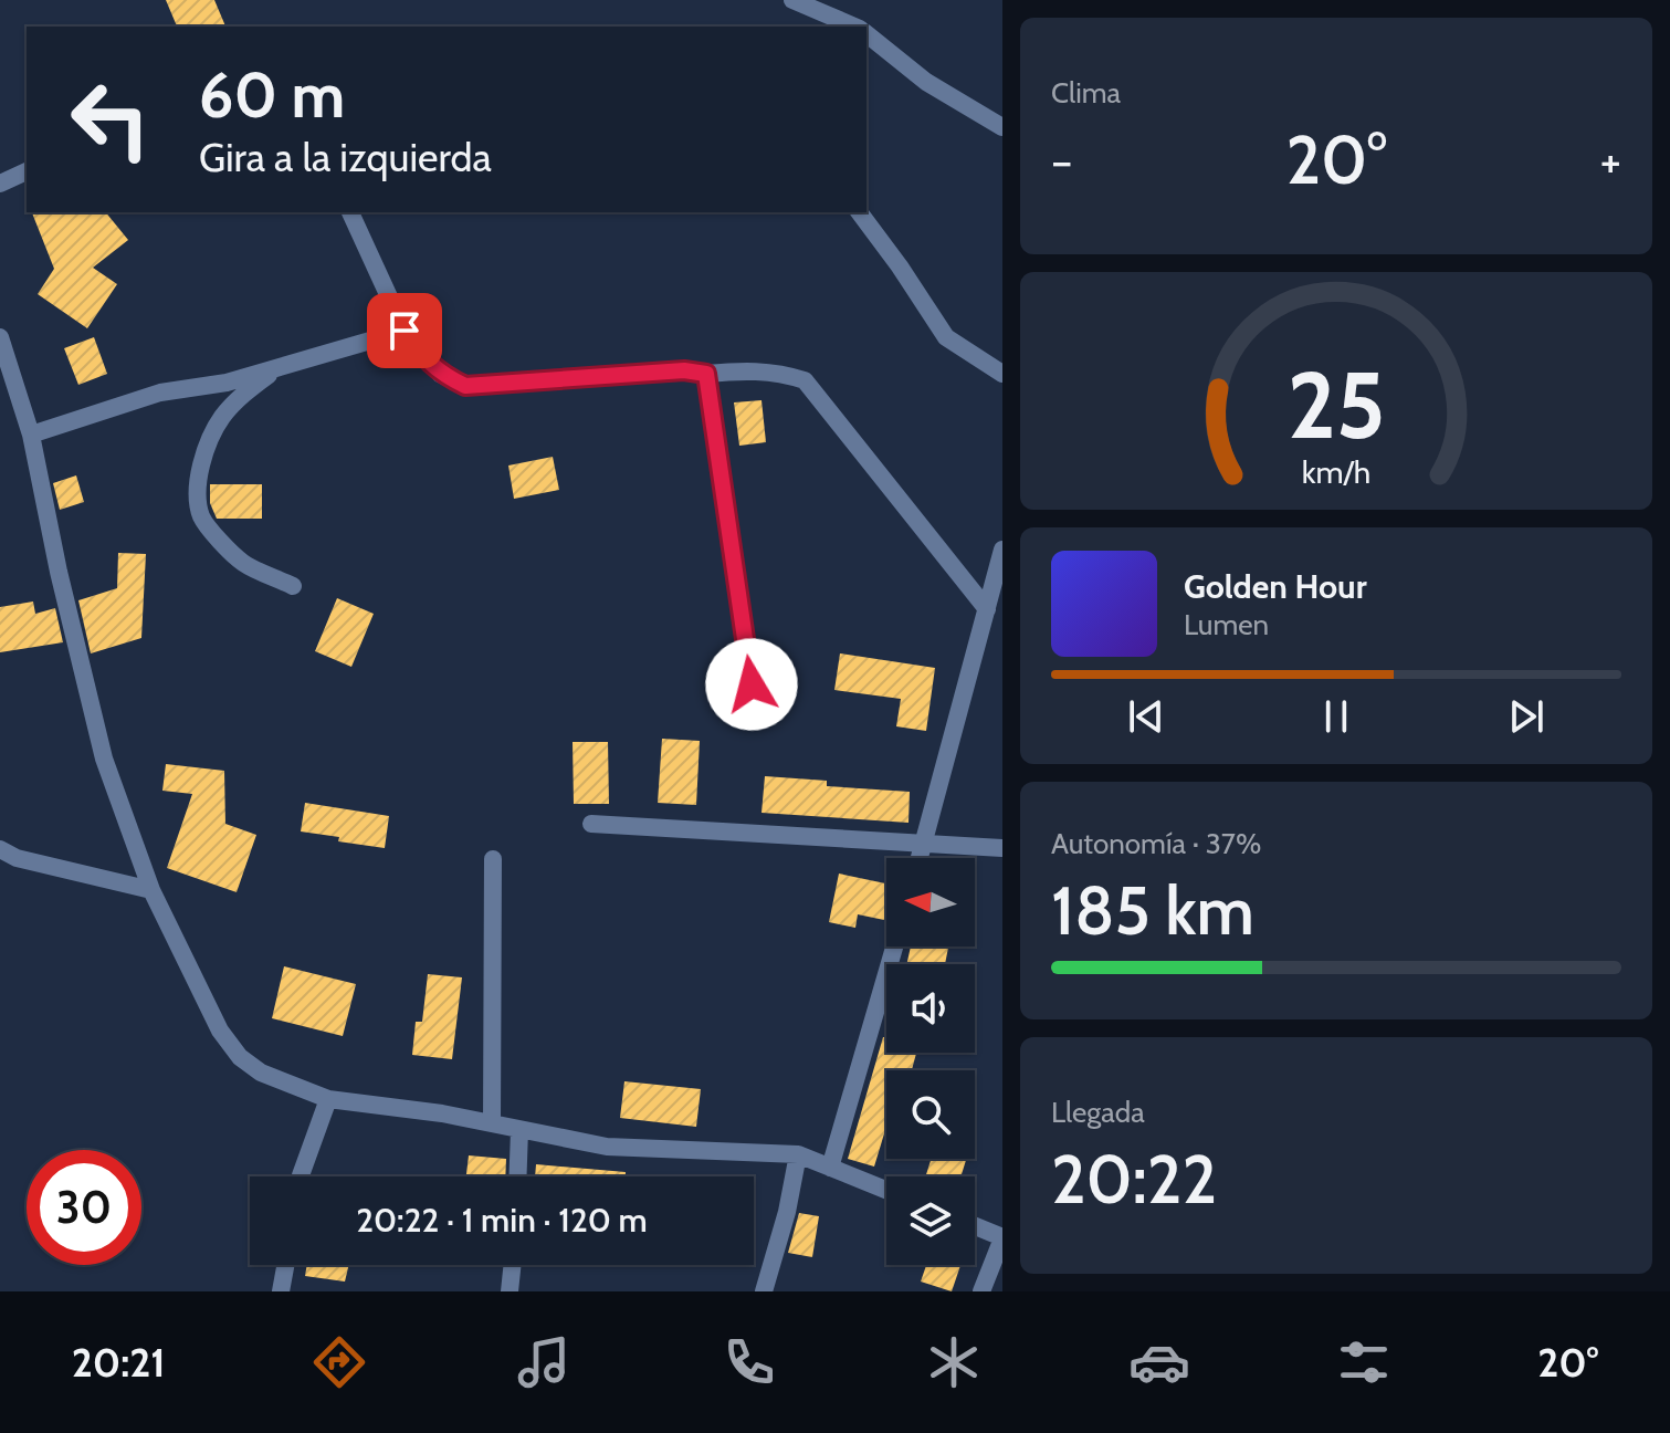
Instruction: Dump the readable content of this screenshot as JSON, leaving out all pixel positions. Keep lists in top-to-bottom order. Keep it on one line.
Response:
{"north":"left","page":{"tile":["Clima",["Autonomía · 37%","185 km"],["Llegada","20:22"]],"turn":["60 m","Gira a la izquierda"],"heat":["−","20°","+"],"song":["Golden Hour","Lumen"],"limit":"30","trip":"20:22 · 1 min · 120 m","tabs":["20:21","20°"],"gauge":["25","km/h"]}}
